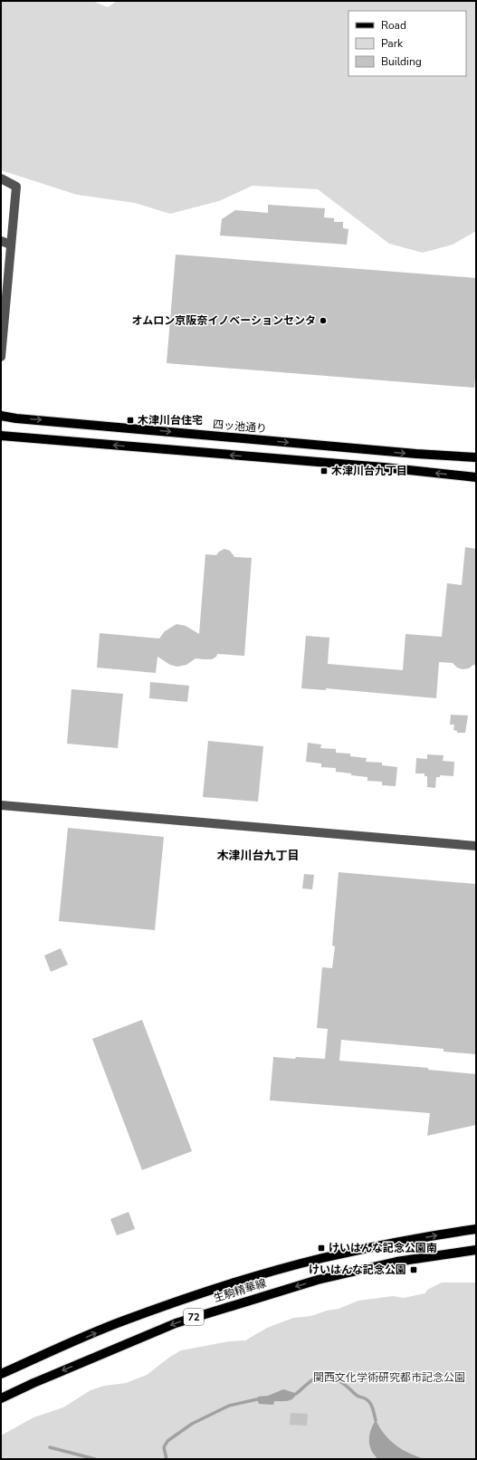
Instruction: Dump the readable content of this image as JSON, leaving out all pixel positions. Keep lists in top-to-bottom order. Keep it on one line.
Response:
{"streets":{"main road":["四ッ池通り","生駒精華線","72"]},"districts":["木津川台九丁目"],"parks":["関西文化学術研究都市記念公園"],"places":{"other":["オムロン京阪奈イノベーションセンタ"],"transit":["木津川台住宅","木津川台九丁目","けいはんな記念公園南","けいはんな記念公園"]},"legend":["Road","Park","Building"]}
